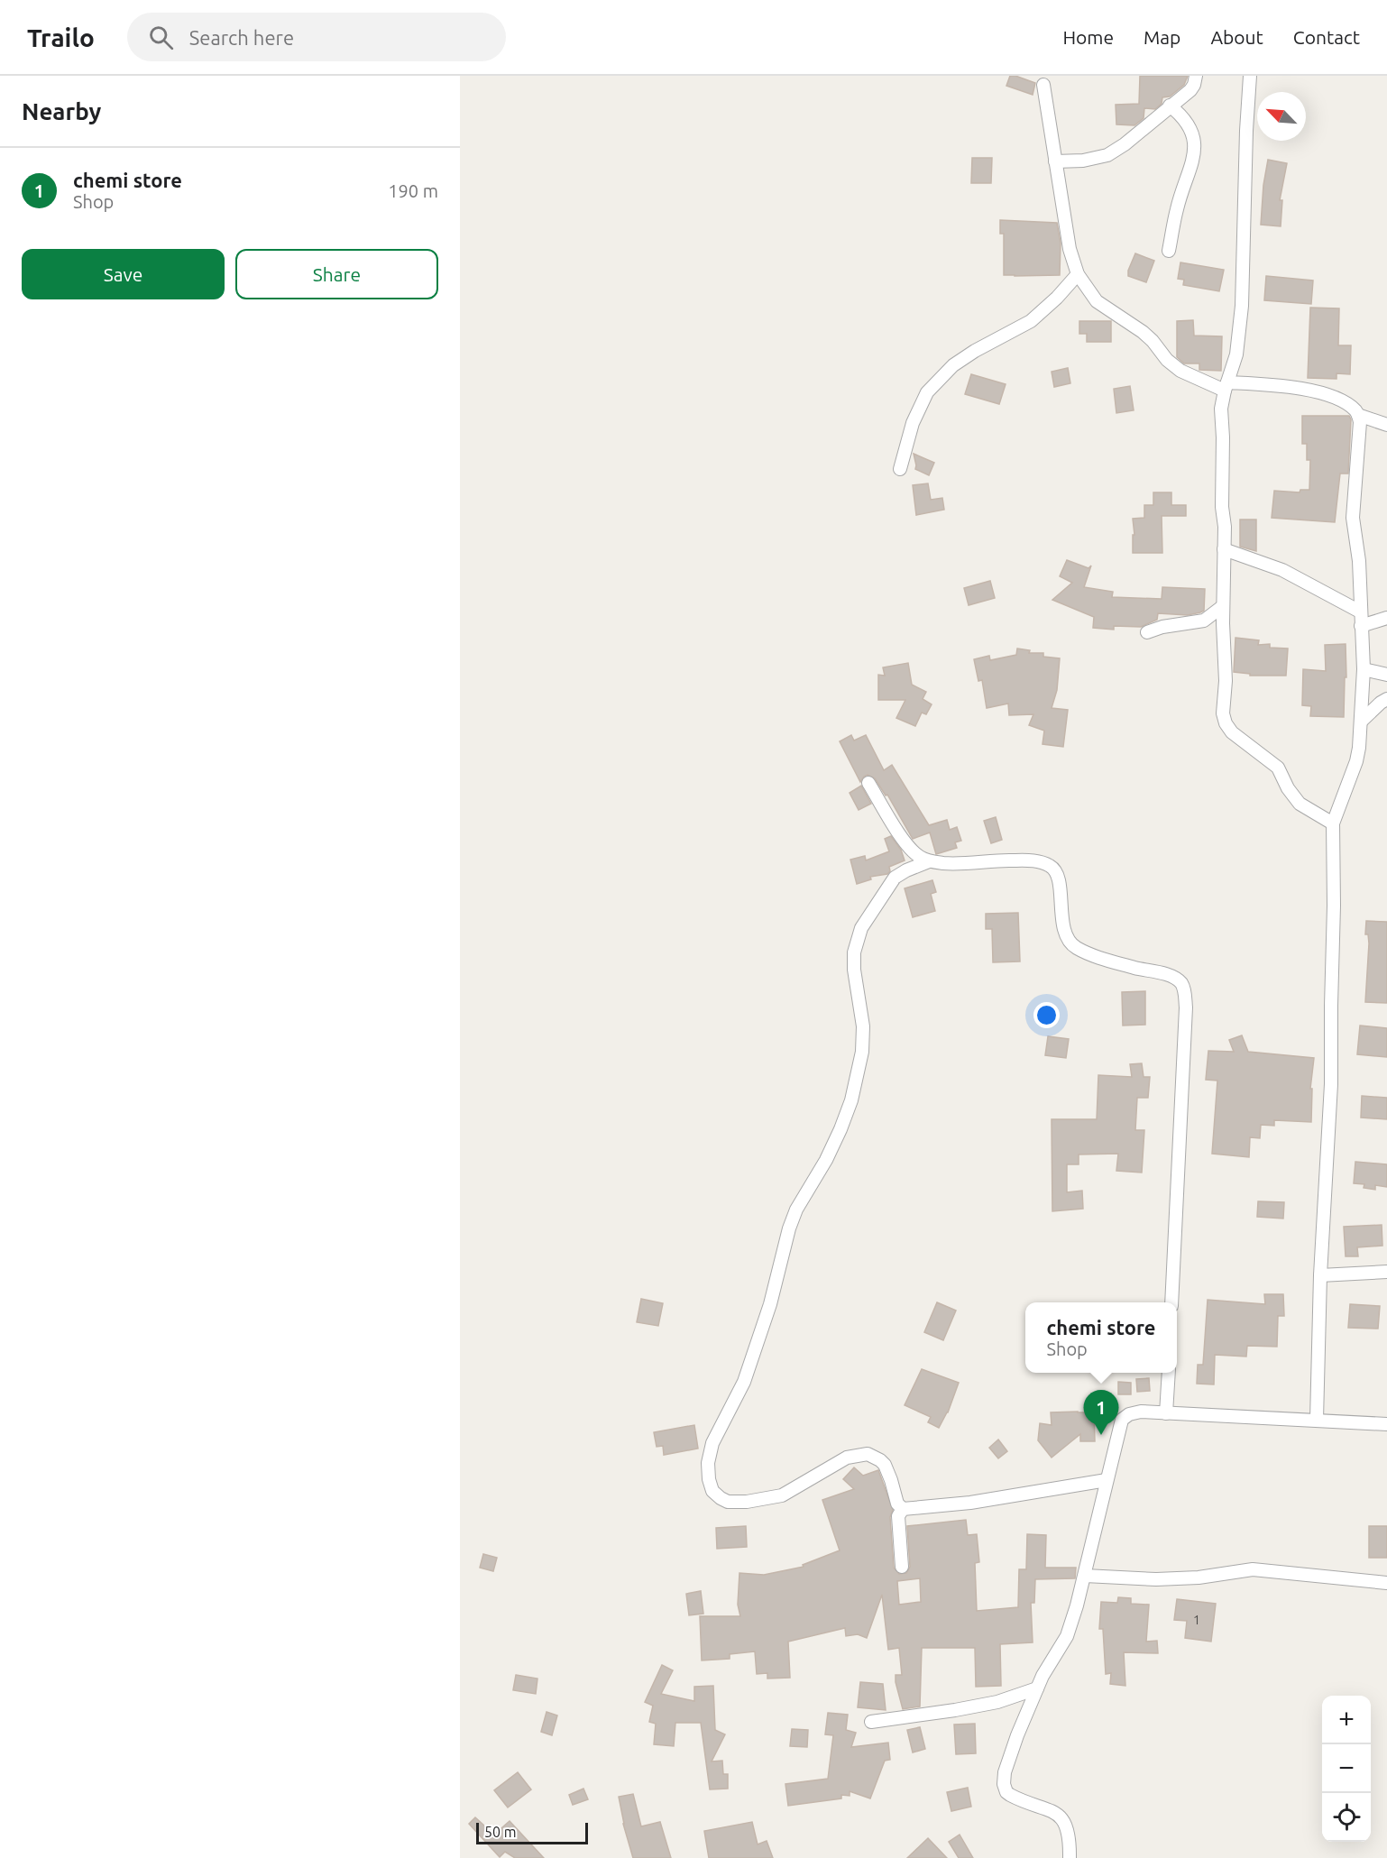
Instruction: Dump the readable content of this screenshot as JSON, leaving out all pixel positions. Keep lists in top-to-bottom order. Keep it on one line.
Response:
{"house_numbers":["1"],"scale_bar":"50 m","north":"top left","page":{"header":"Trailo","search":"Search here","nav":["Home","Map","About","Contact"],"heading":"Nearby","list":[{"mark":"1","name":"chemi store","note":"Shop","value":"190 m"}],"buttons":["Save","Share"],"popup":["chemi store","Shop"],"pins":"1","map_buttons":["+","−"],"scale":"50 m"}}
